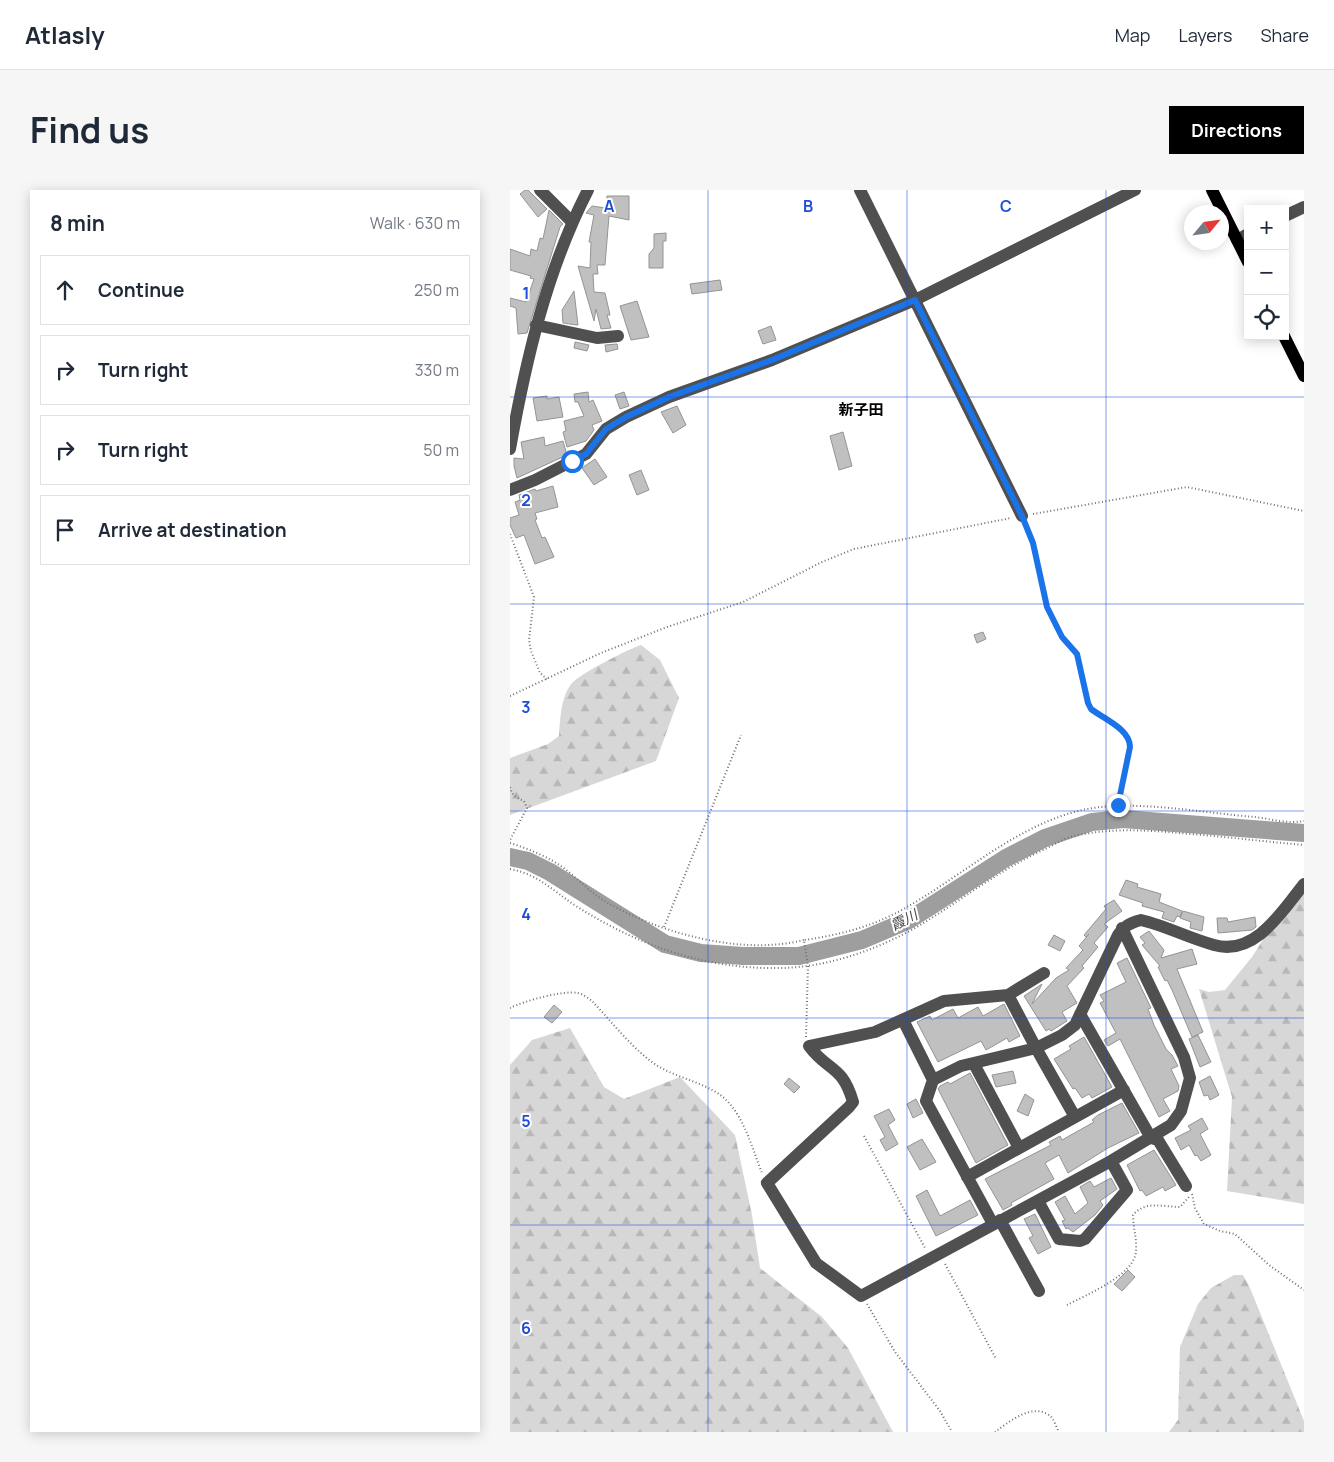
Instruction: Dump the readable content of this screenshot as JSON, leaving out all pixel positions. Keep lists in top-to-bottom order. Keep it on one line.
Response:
{"districts":["新子田"],"water":["霞川"],"north":"top right","page":{"header":"Atlasly","nav":["Map","Layers","Share"],"title":"Find us","buttons":"Directions","heading":["8 min","Walk · 630 m"],"map_buttons":["+","−"],"list":[["Continue","250 m"],["Turn right","330 m"],["Turn right","50 m"],"Arrive at destination"]},"grid":{"columns":["A","B","C"],"rows":["1","2","3","4","5","6"]}}
